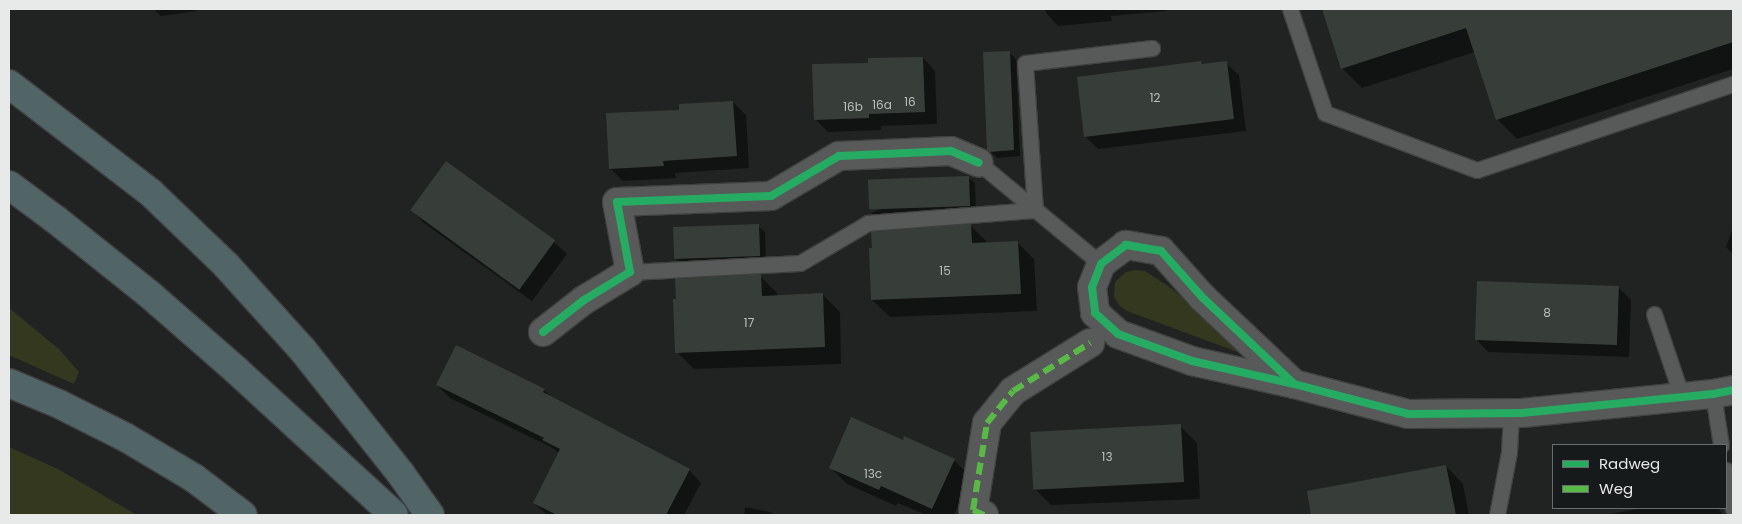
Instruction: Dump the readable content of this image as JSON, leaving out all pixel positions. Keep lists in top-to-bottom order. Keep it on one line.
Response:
{"house_numbers":["12","16","16a","16b","15","8","17","13","13c"],"legend":["Radweg","Weg"]}
